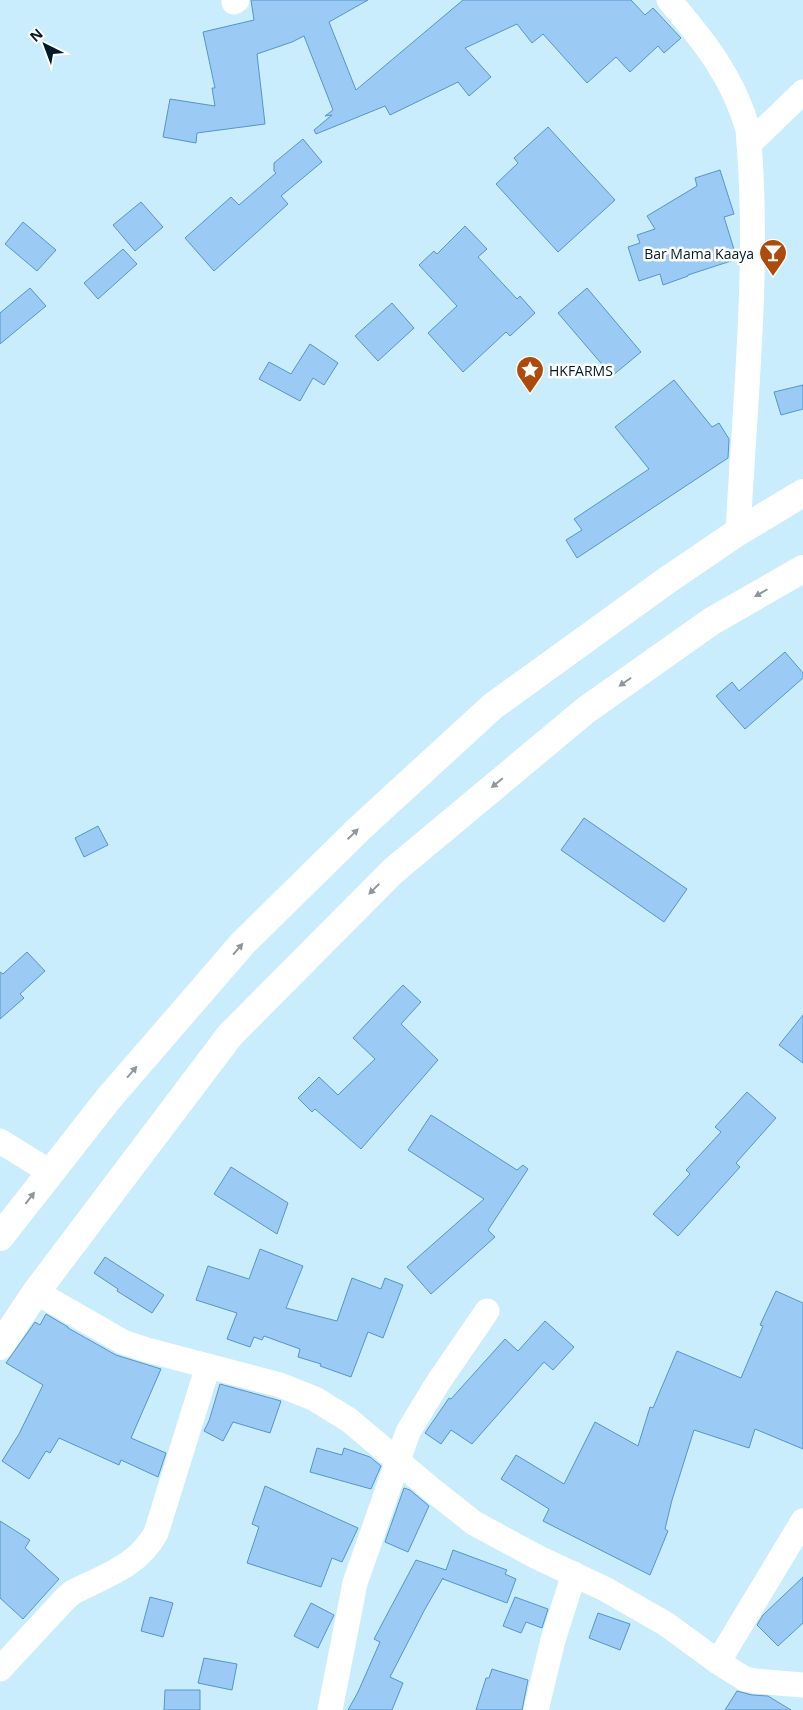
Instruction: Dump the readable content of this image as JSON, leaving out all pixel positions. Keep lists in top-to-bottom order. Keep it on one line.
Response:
{"places":{"bar":["Bar Mama Kaaya"],"place":["HKFARMS"]},"north":"top left"}
